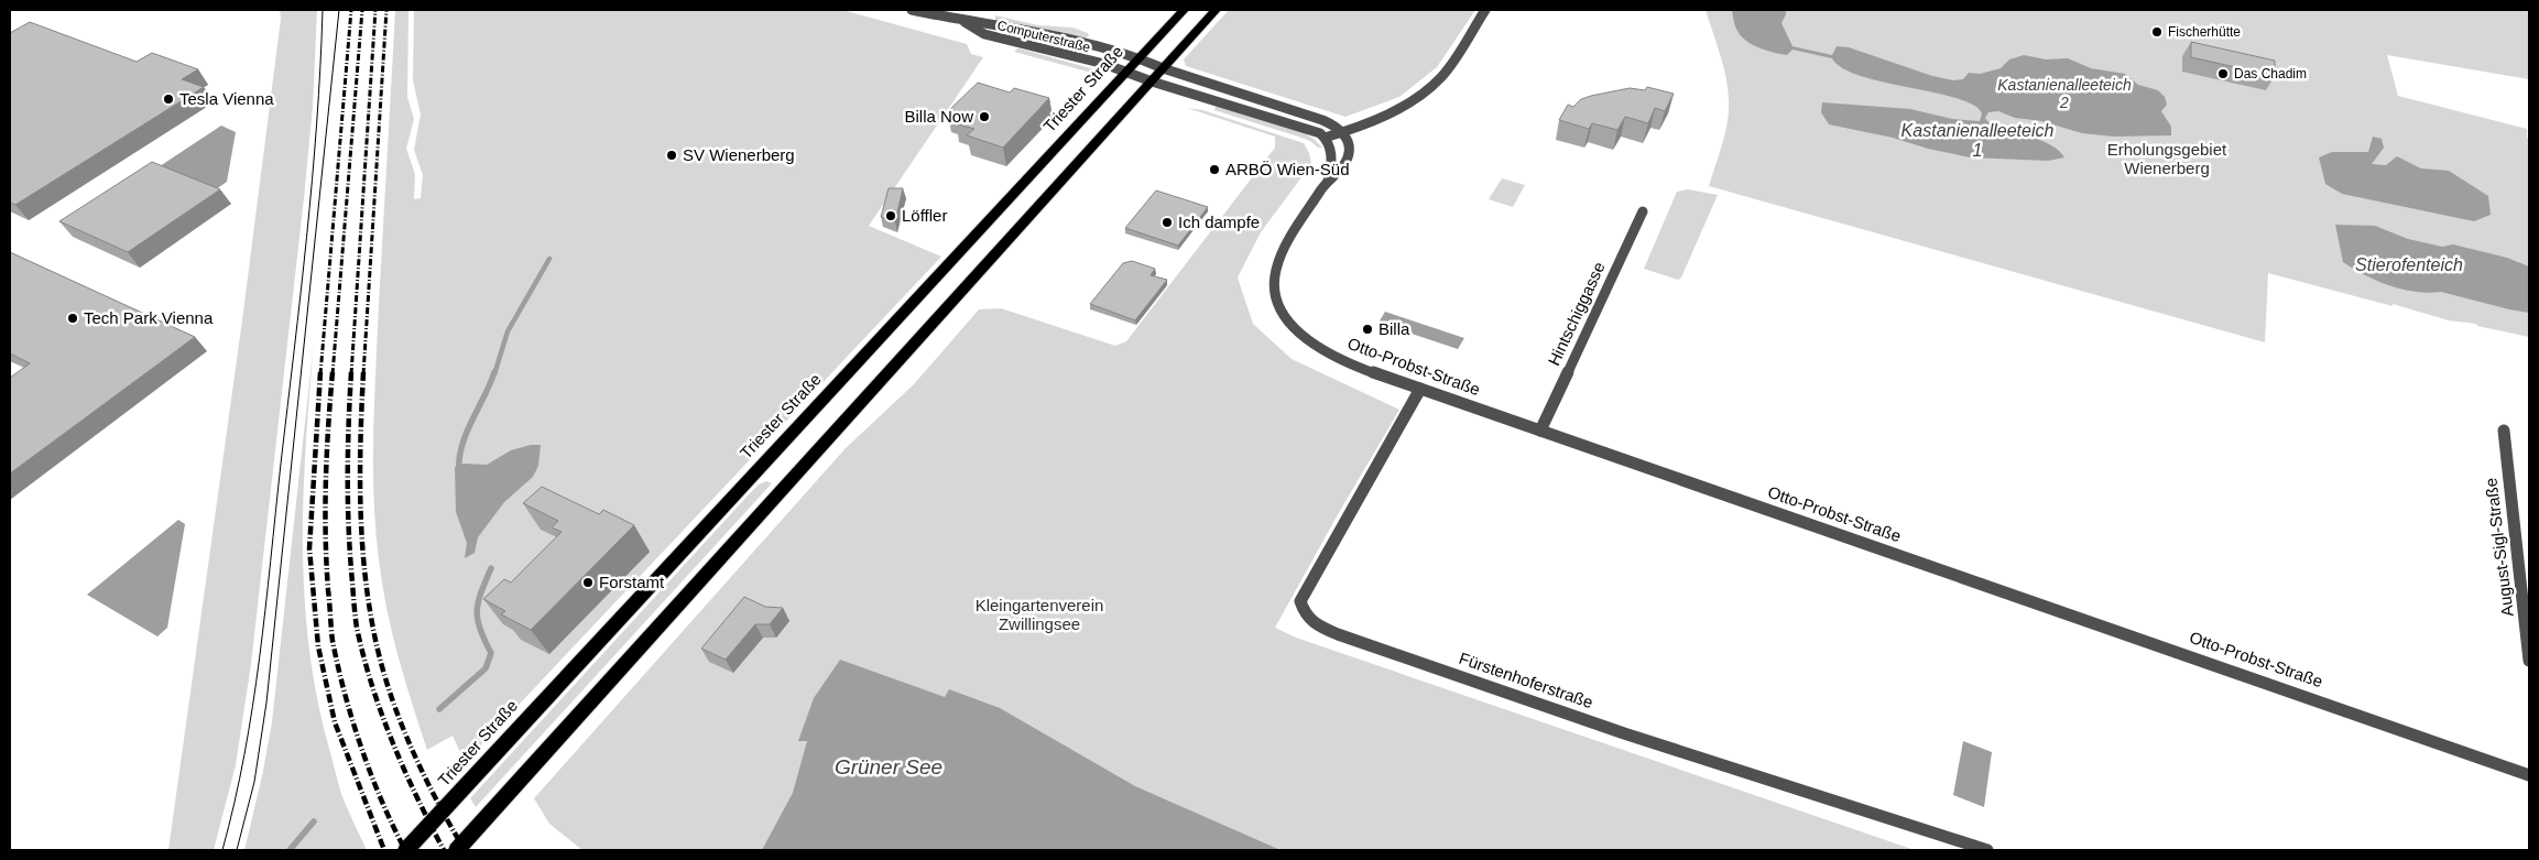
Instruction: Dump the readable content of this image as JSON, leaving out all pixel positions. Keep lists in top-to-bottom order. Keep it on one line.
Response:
{"streets":{"main road":["Triester Straße"],"street":["Computerstraße","Hintschiggasse","Otto-Probst-Straße","August-Sigl-Straße","Fürstenhoferstraße"]},"crossings":[["Computerstraße","Triester Straße"],["Hintschiggasse","Otto-Probst-Straße"],["Otto-Probst-Straße","Fürstenhoferstraße"]],"water":["Kastanienalleeteich 2","Kastanienalleeteich 1","Stierofenteich","Grüner See"],"parks":["Erholungsgebiet Wienerberg","Kleingartenverein Zwillingsee"],"places":["Fischerhütte","Das Chadim","Tesla Vienna","Billa Now","SV Wienerberg","ARBÖ Wien-Süd","Löffler","Ich dampfe","Tech Park Vienna","Billa","Forstamt"]}
